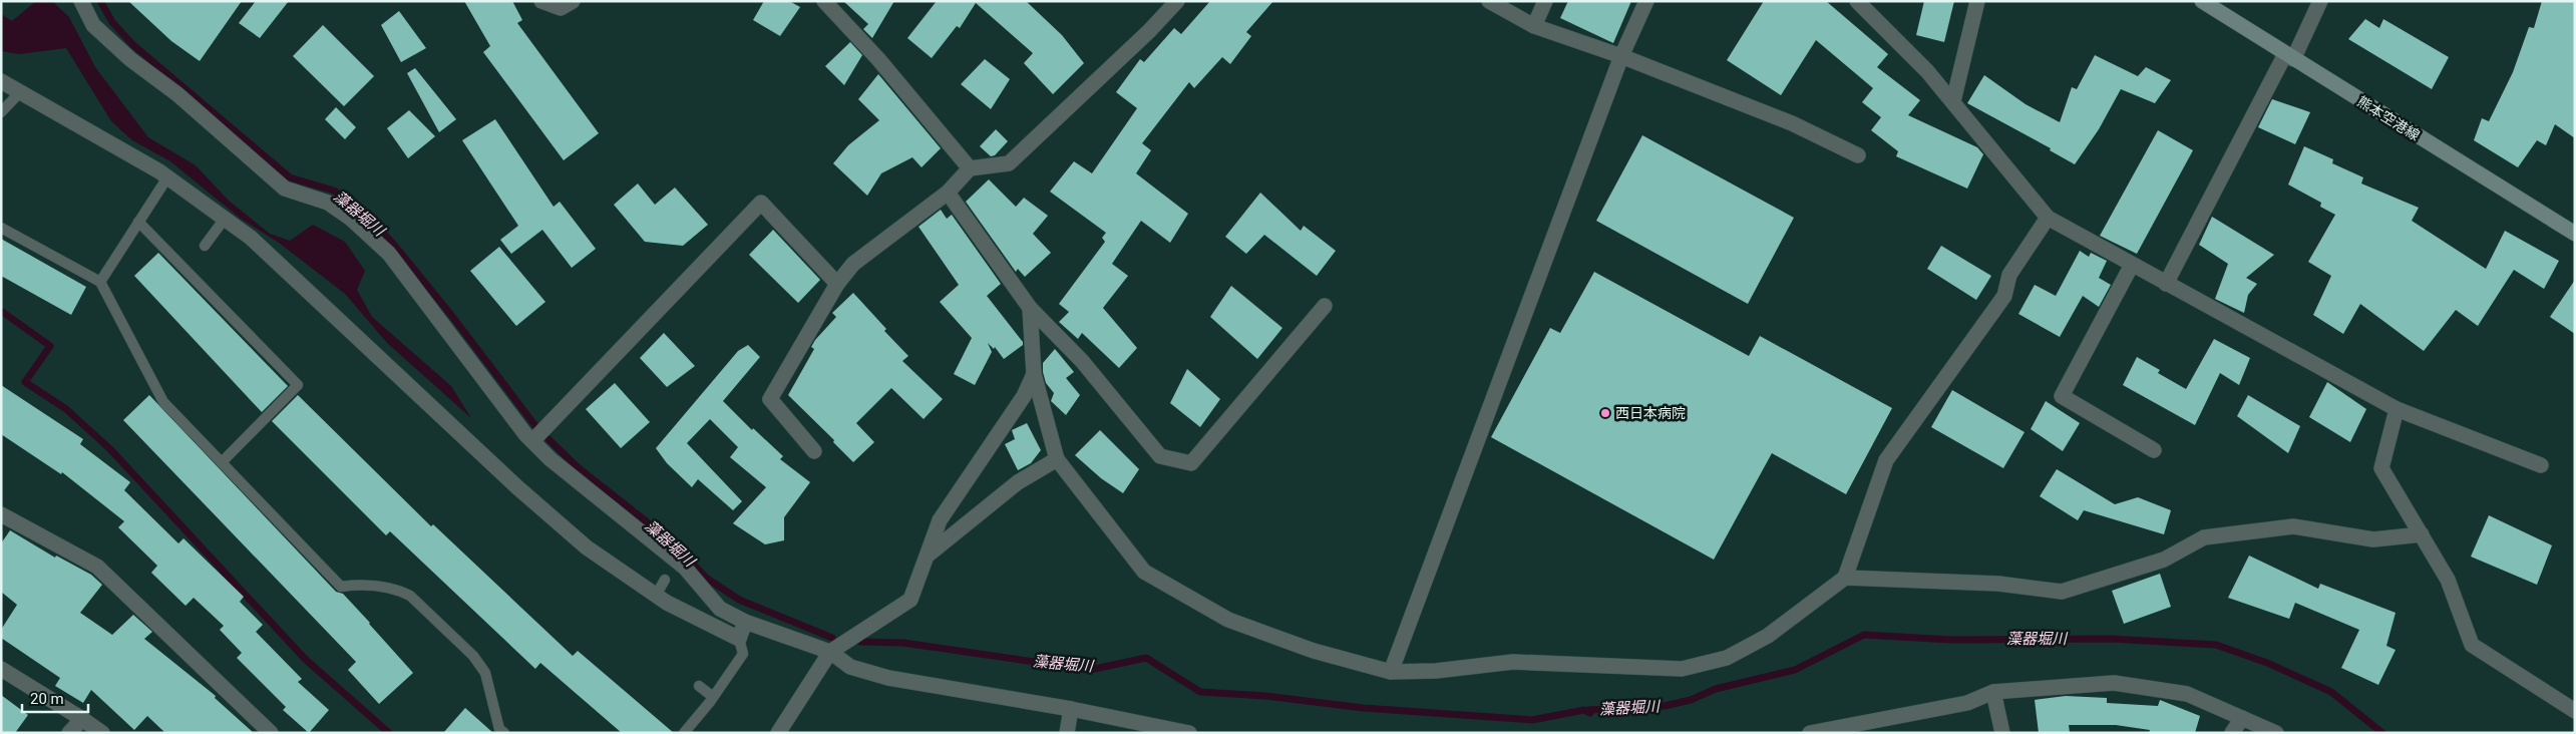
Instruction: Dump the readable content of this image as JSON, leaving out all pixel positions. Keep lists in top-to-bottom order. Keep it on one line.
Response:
{"streets":{"main road":["熊本空港線"]},"water":["藻器堀川"],"places":["西日本病院"],"scale_bar":"20 m"}
